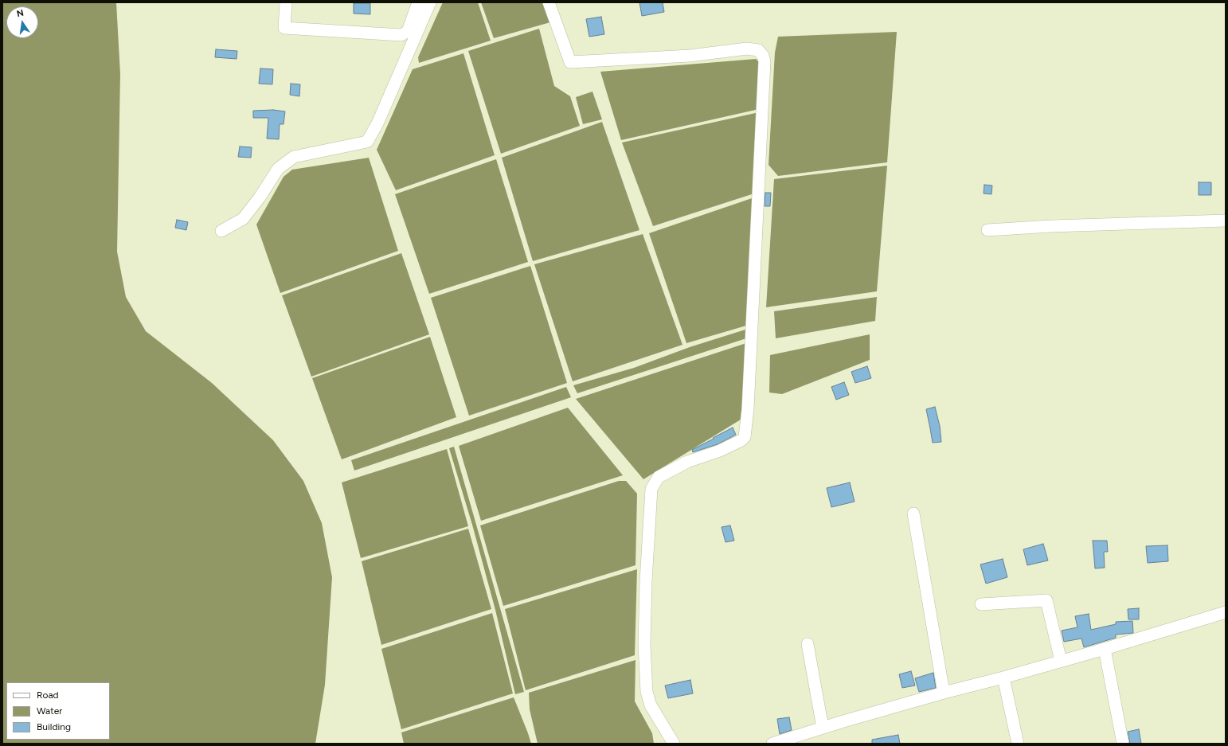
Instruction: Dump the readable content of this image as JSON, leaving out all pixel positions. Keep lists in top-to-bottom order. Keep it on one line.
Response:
{"legend":["Road","Water","Building"],"north":"top"}
